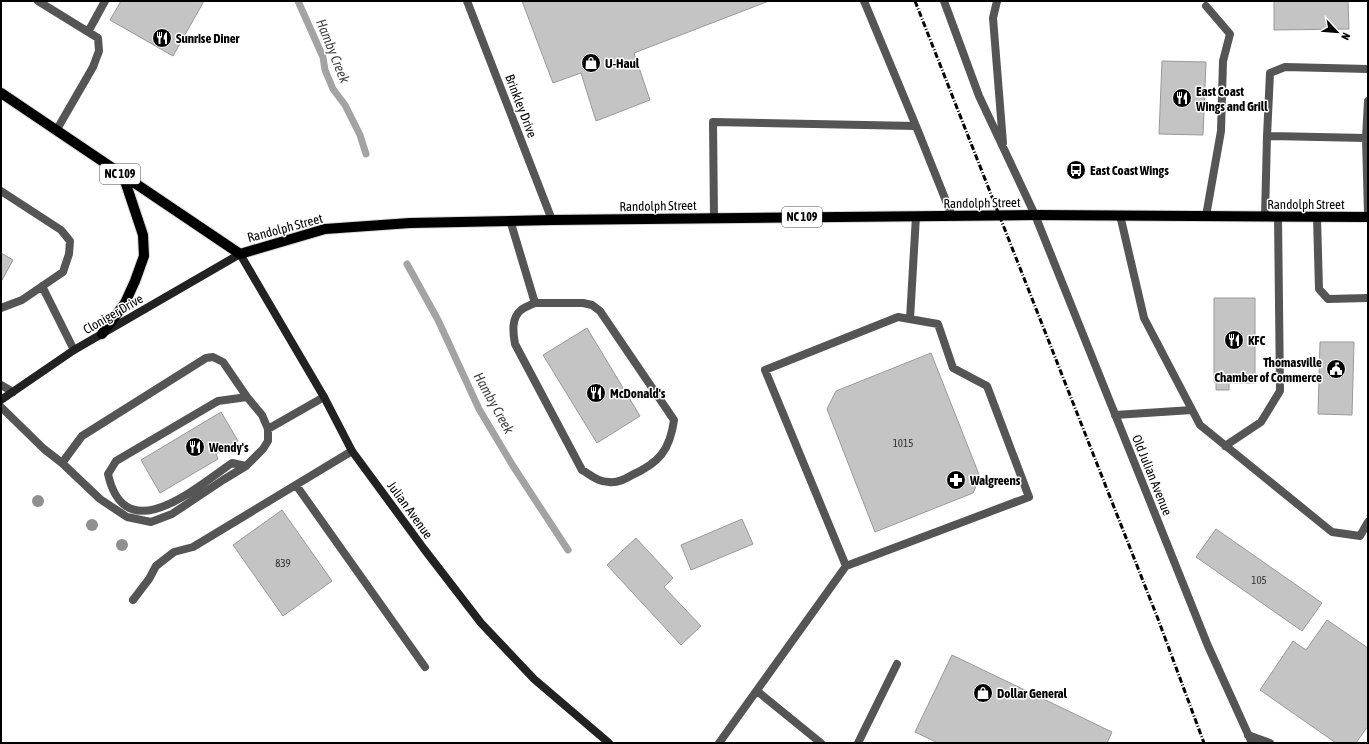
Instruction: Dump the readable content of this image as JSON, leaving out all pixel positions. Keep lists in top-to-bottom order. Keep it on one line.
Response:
{"streets":{"main road":["NC 109","Randolph Street"],"street":["Brinkley Drive","Cloniger Drive","Old Julian Avenue","Julian Avenue"]},"crossings":[["Brinkley Drive","Randolph Street"],["Randolph Street","Cloniger Drive"],["Randolph Street","Old Julian Avenue"],["Randolph Street","Julian Avenue"],["Cloniger Drive","Julian Avenue"]],"water":["Hamby Creek"],"places":{"restaurant":["Sunrise Diner","East Coast Wings and Grill","KFC","McDonald's","Wendy's"],"shop":["U-Haul","Dollar General"],"bus stop":["East Coast Wings"],"public building":["Thomasville Chamber of Commerce"],"pharmacy":["Walgreens"]},"house_numbers":["1015","839","105"],"north":"bottom right"}
